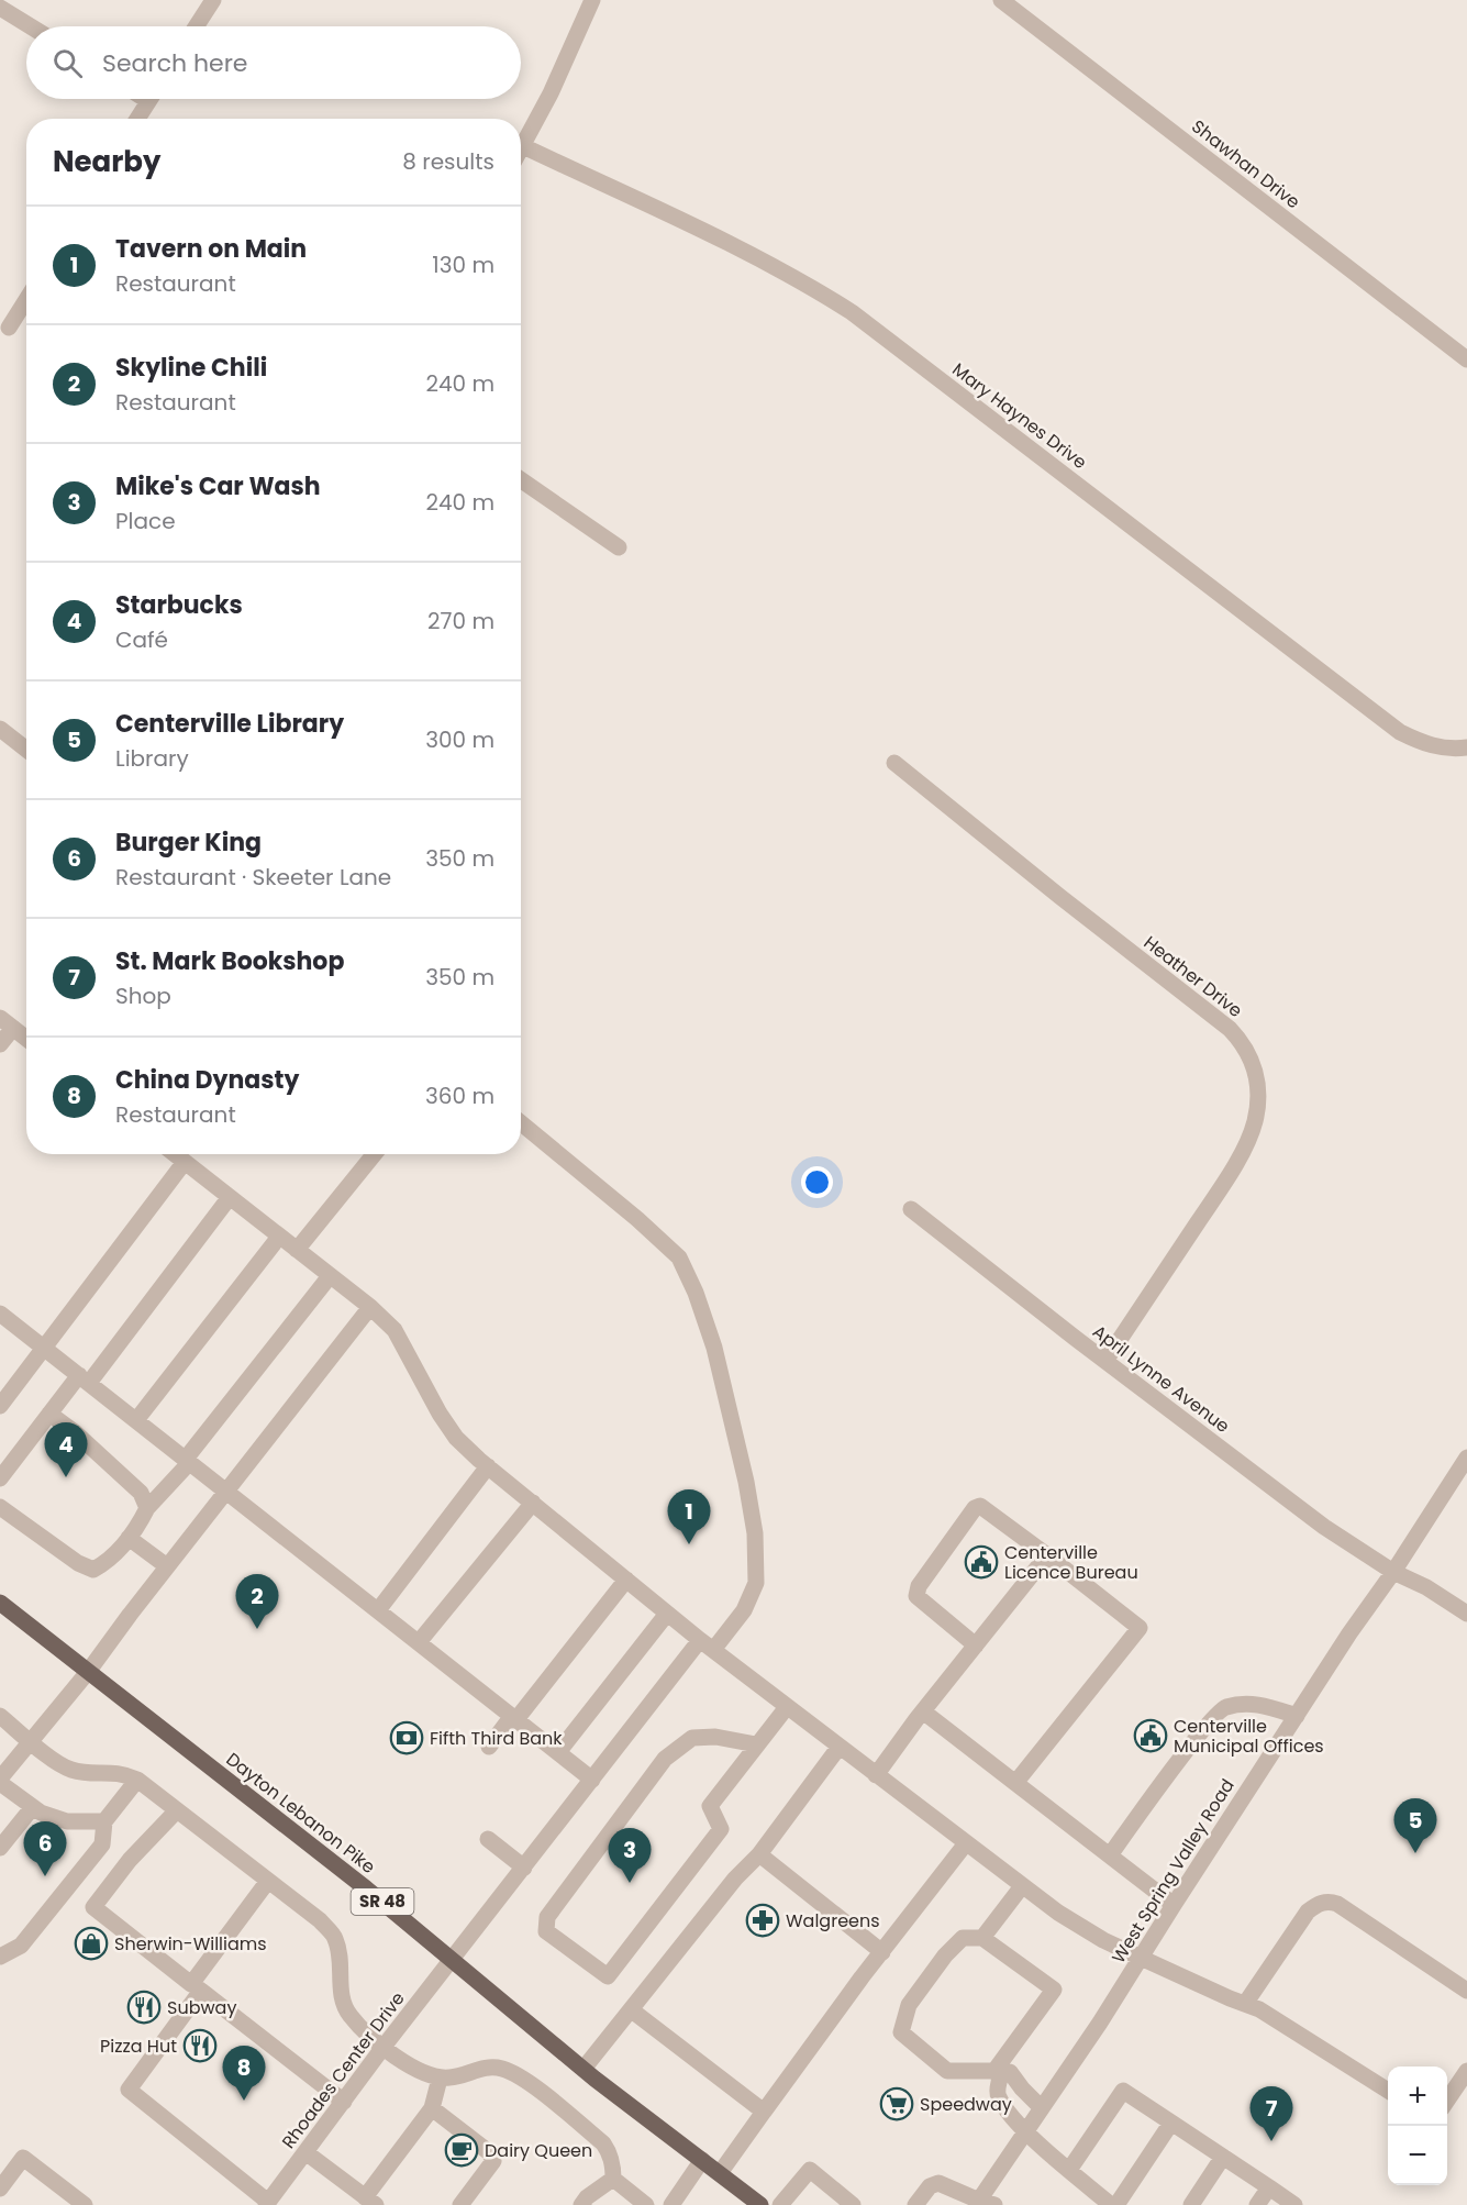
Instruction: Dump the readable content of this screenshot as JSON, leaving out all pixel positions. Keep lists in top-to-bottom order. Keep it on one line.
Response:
{"streets":{"main road":["Dayton Lebanon Pike","SR 48"],"street":["Shawhan Drive","Mary Haynes Drive","Heather Drive","April Lynne Avenue","West Spring Valley Road","Rhoades Center Drive"]},"crossings":[["Heather Drive","April Lynne Avenue"],["April Lynne Avenue","West Spring Valley Road"],["Dayton Lebanon Pike","Rhoades Center Drive"]],"places":{"public building":["Centerville Licence Bureau","Centerville Municipal Offices"],"bank":["Fifth Third Bank"],"pharmacy":["Walgreens"],"shop":["Sherwin-Williams"],"restaurant":["Subway","Pizza Hut"],"supermarket":["Speedway"],"cafe":["Dairy Queen"]},"page":{"search":"Search here","heading":["Nearby","8 results"],"list":[{"mark":"1","name":"Tavern on Main","note":"Restaurant","value":"130 m"},{"mark":"2","name":"Skyline Chili","note":"Restaurant","value":"240 m"},{"mark":"3","name":"Mike's Car Wash","note":"Place","value":"240 m"},{"mark":"4","name":"Starbucks","note":"Café","value":"270 m"},{"mark":"5","name":"Centerville Library","note":"Library","value":"300 m"},{"mark":"6","name":"Burger King","note":"Restaurant · Skeeter Lane","value":"350 m"},{"mark":"7","name":"St. Mark Bookshop","note":"Shop","value":"350 m"},{"mark":"8","name":"China Dynasty","note":"Restaurant","value":"360 m"}],"pins":["4","1","2","5","6","3","8","7"],"map_buttons":["+","−"]}}
